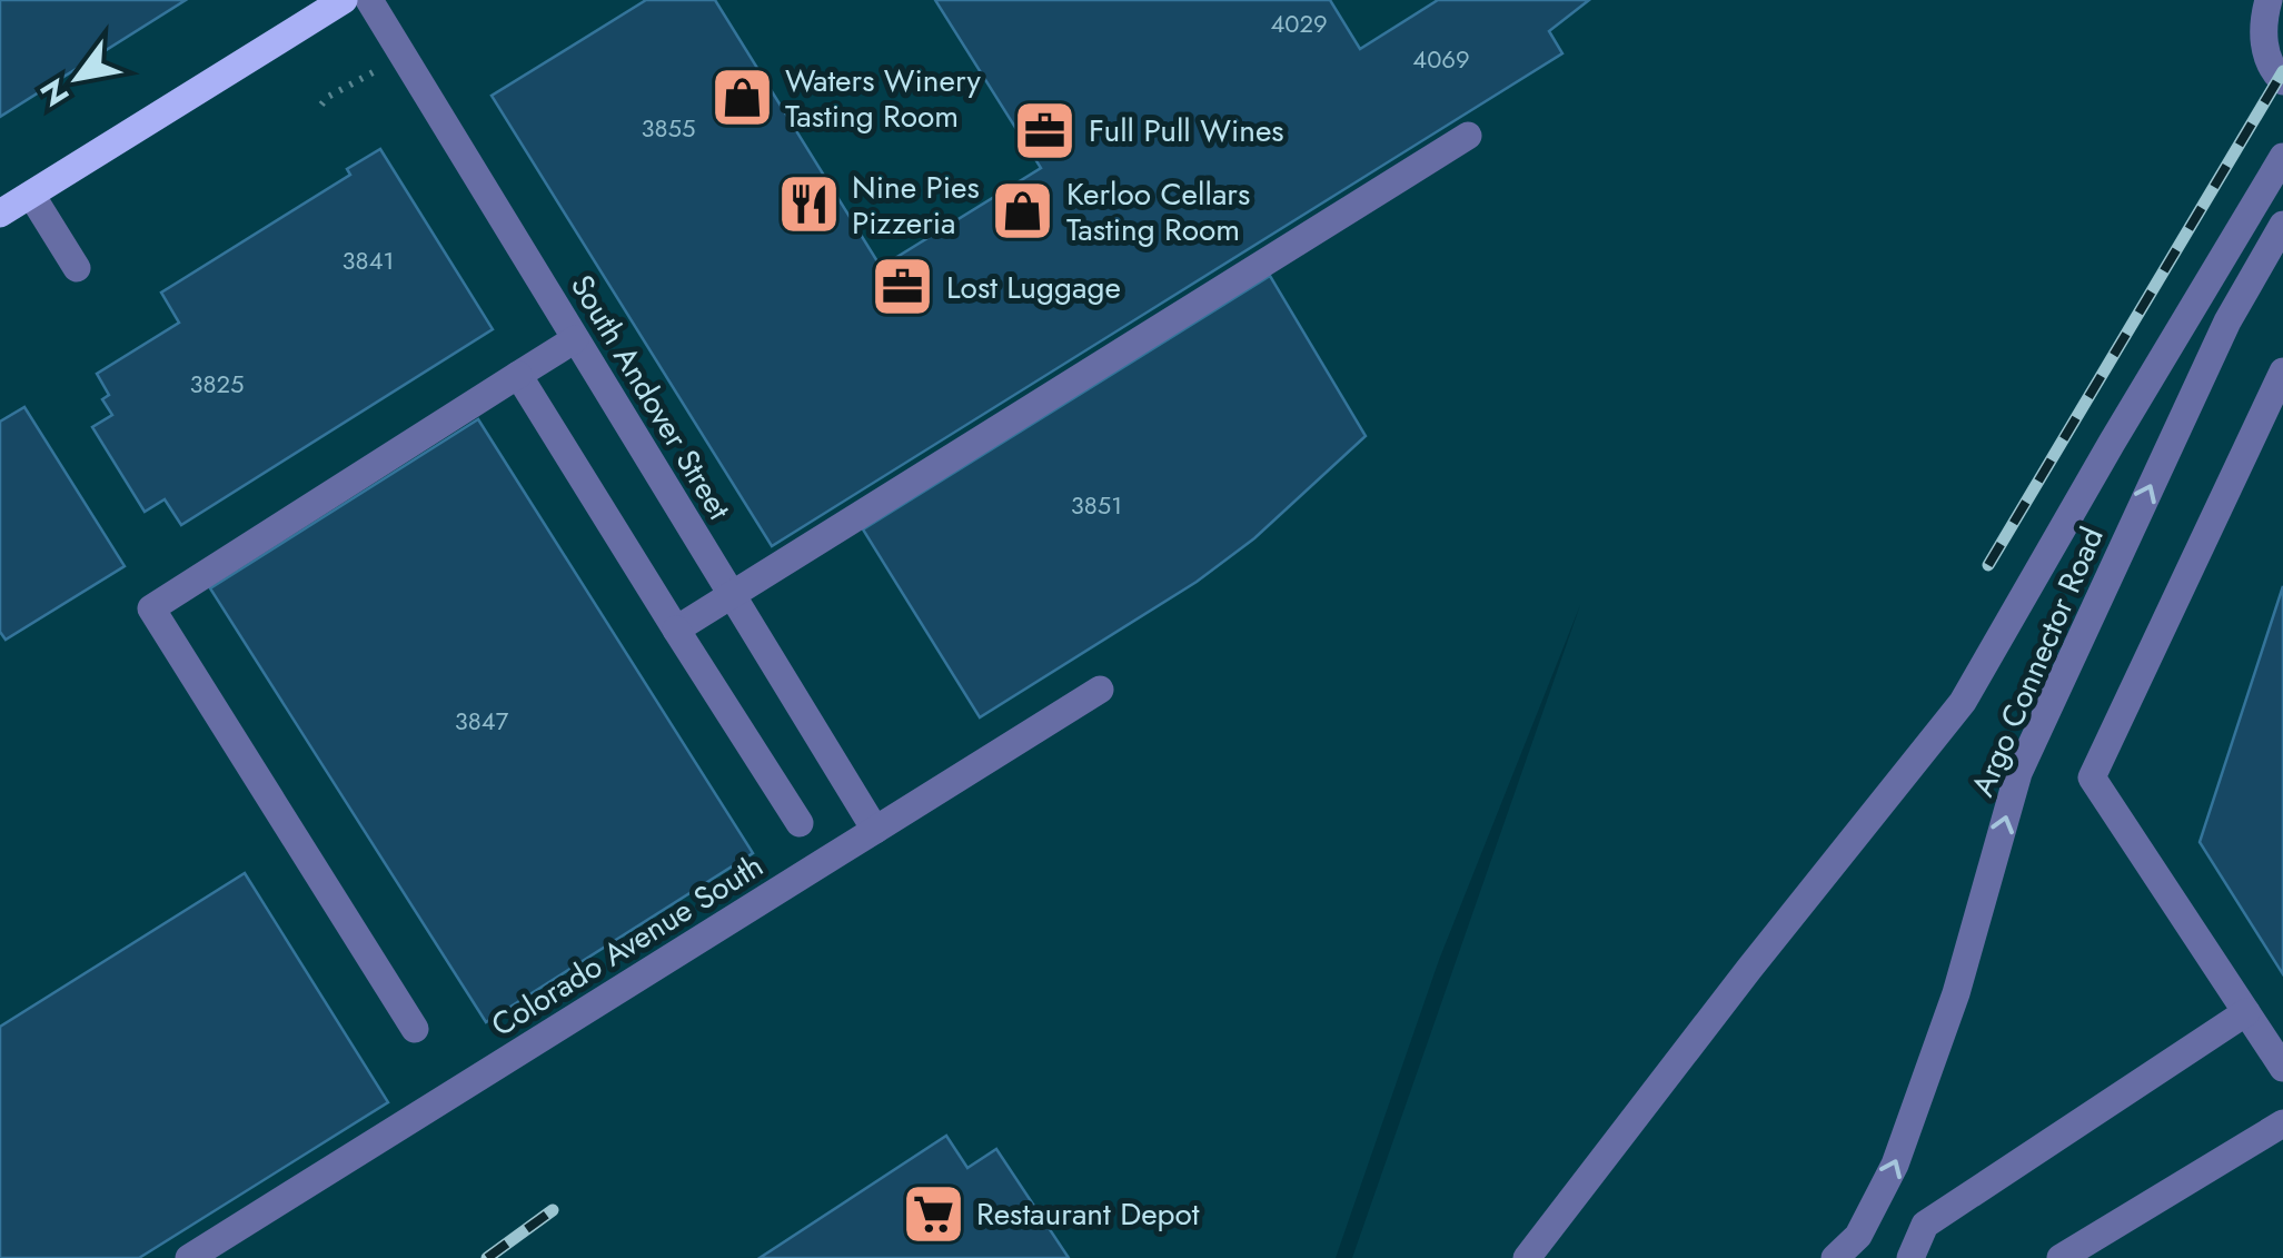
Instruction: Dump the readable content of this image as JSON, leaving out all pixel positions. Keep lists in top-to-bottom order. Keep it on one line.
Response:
{"streets":{"street":["South Andover Street","Argo Connector Road","Colorado Avenue South"]},"crossings":[["South Andover Street","Colorado Avenue South"]],"places":{"shop":["Waters Winery Tasting Room","Kerloo Cellars Tasting Room"],"office":["Full Pull Wines","Lost Luggage"],"restaurant":["Nine Pies Pizzeria"],"supermarket":["Restaurant Depot"]},"house_numbers":["4029","4069","3855","3841","3825","3851","3847"],"north":"bottom left"}
